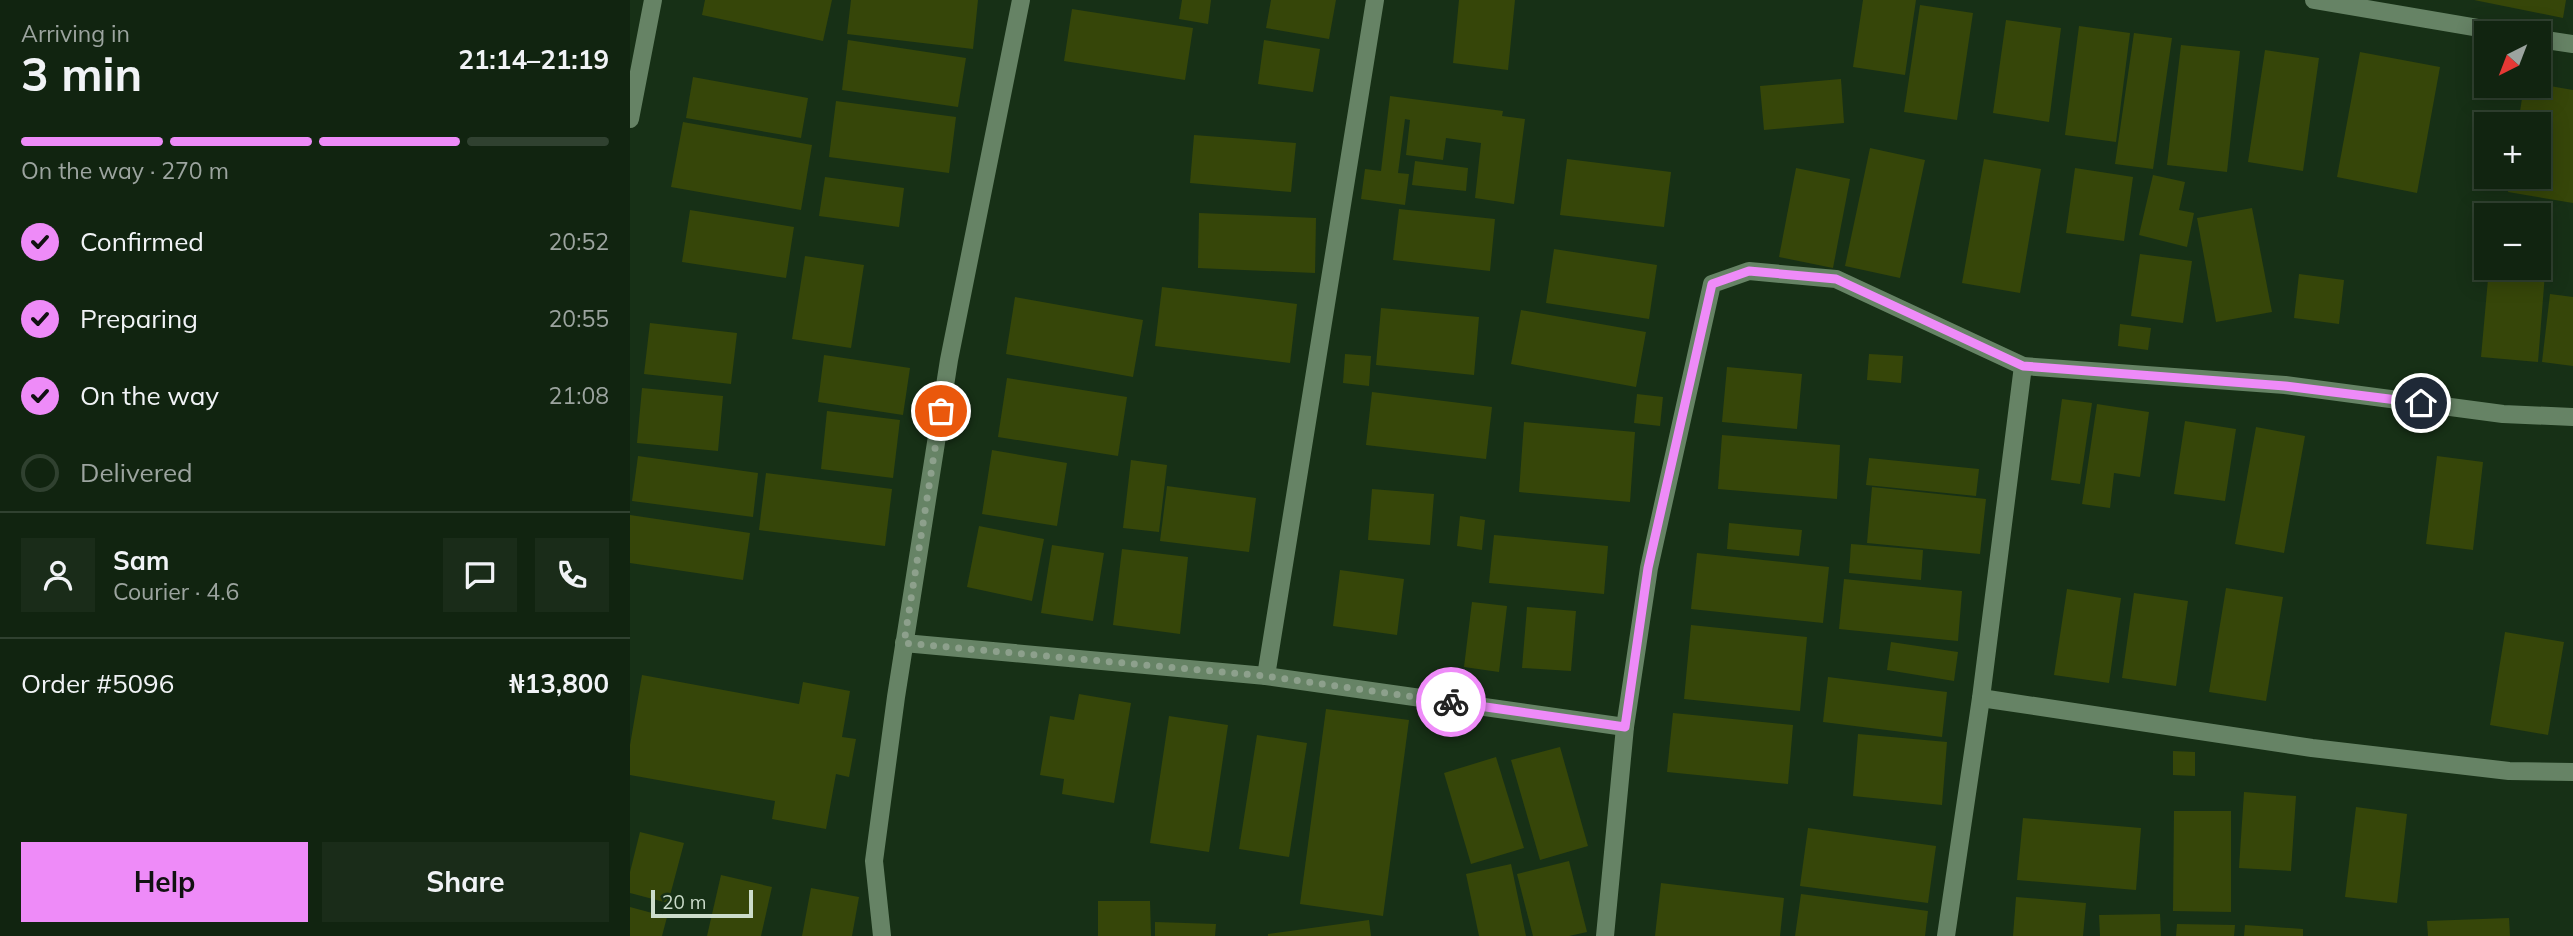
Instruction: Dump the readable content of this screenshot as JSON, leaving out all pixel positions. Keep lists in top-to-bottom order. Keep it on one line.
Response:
{"scale_bar":"20 m","north":"bottom left","page":{"heading":["3 min","Arriving in","21:14–21:19"],"panel":["Sam","Courier · 4.6","Order #5096","₦13,800"],"map_buttons":["+","−"],"bar":"On the way · 270 m","list":[["Confirmed","20:52"],["Preparing","20:55"],["On the way","21:08"],"Delivered"],"buttons":["Help","Share"],"scale":"20 m"}}
